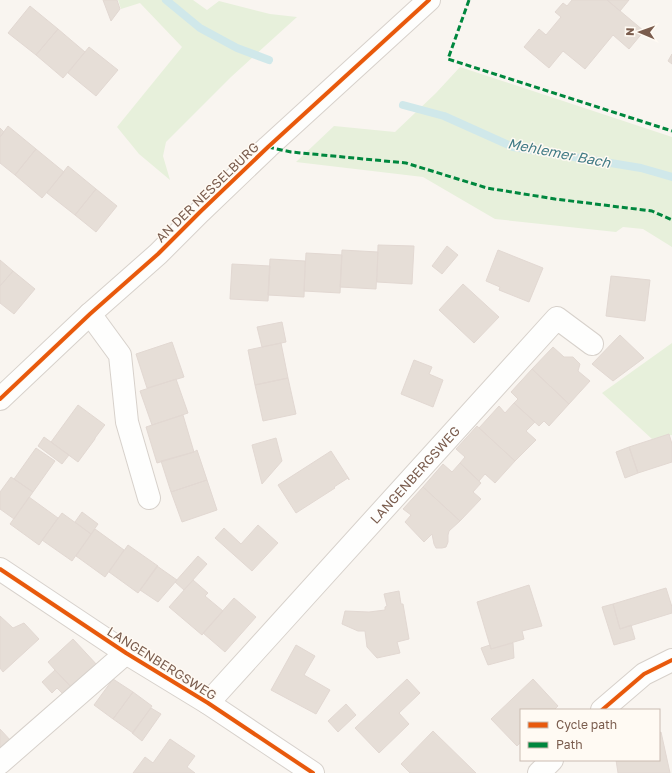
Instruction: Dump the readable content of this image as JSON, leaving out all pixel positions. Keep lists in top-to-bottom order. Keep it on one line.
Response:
{"streets":{"street":["AN DER NESSELBURG","LANGENBERGSWEG"]},"water":["Mehlemer Bach"],"legend":["Cycle path","Path"],"north":"left"}
